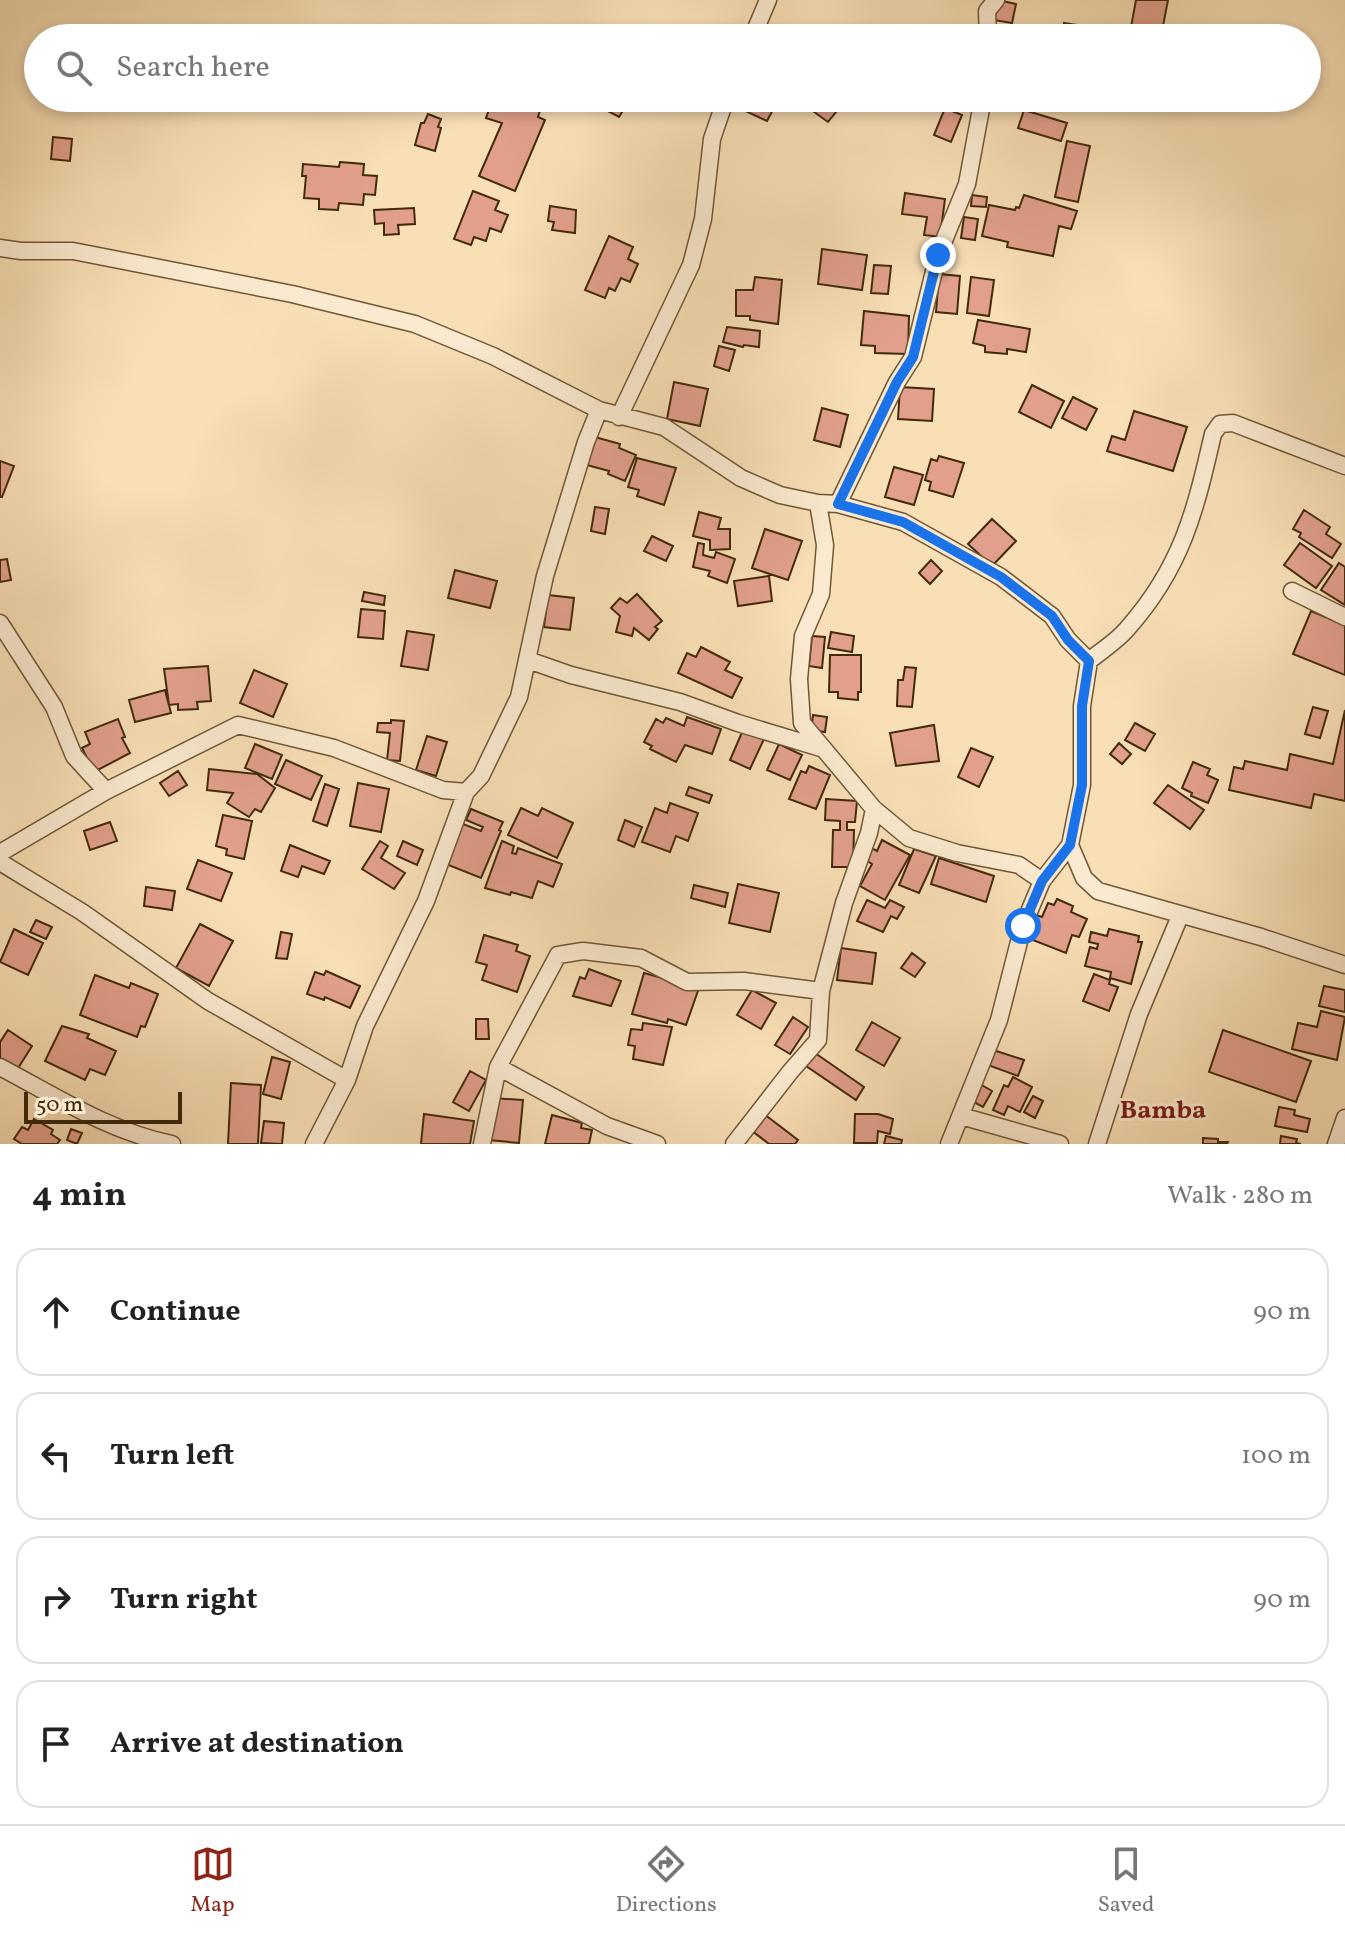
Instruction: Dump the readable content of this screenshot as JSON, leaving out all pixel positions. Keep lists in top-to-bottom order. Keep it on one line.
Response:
{"districts":["Bamba"],"scale_bar":"50 m","page":{"search":"Search here","scale":"50 m","heading":["4 min","Walk · 280 m"],"list":[["Continue","90 m"],["Turn left","100 m"],["Turn right","90 m"],"Arrive at destination"],"nav":["Map","Directions","Saved"]}}
